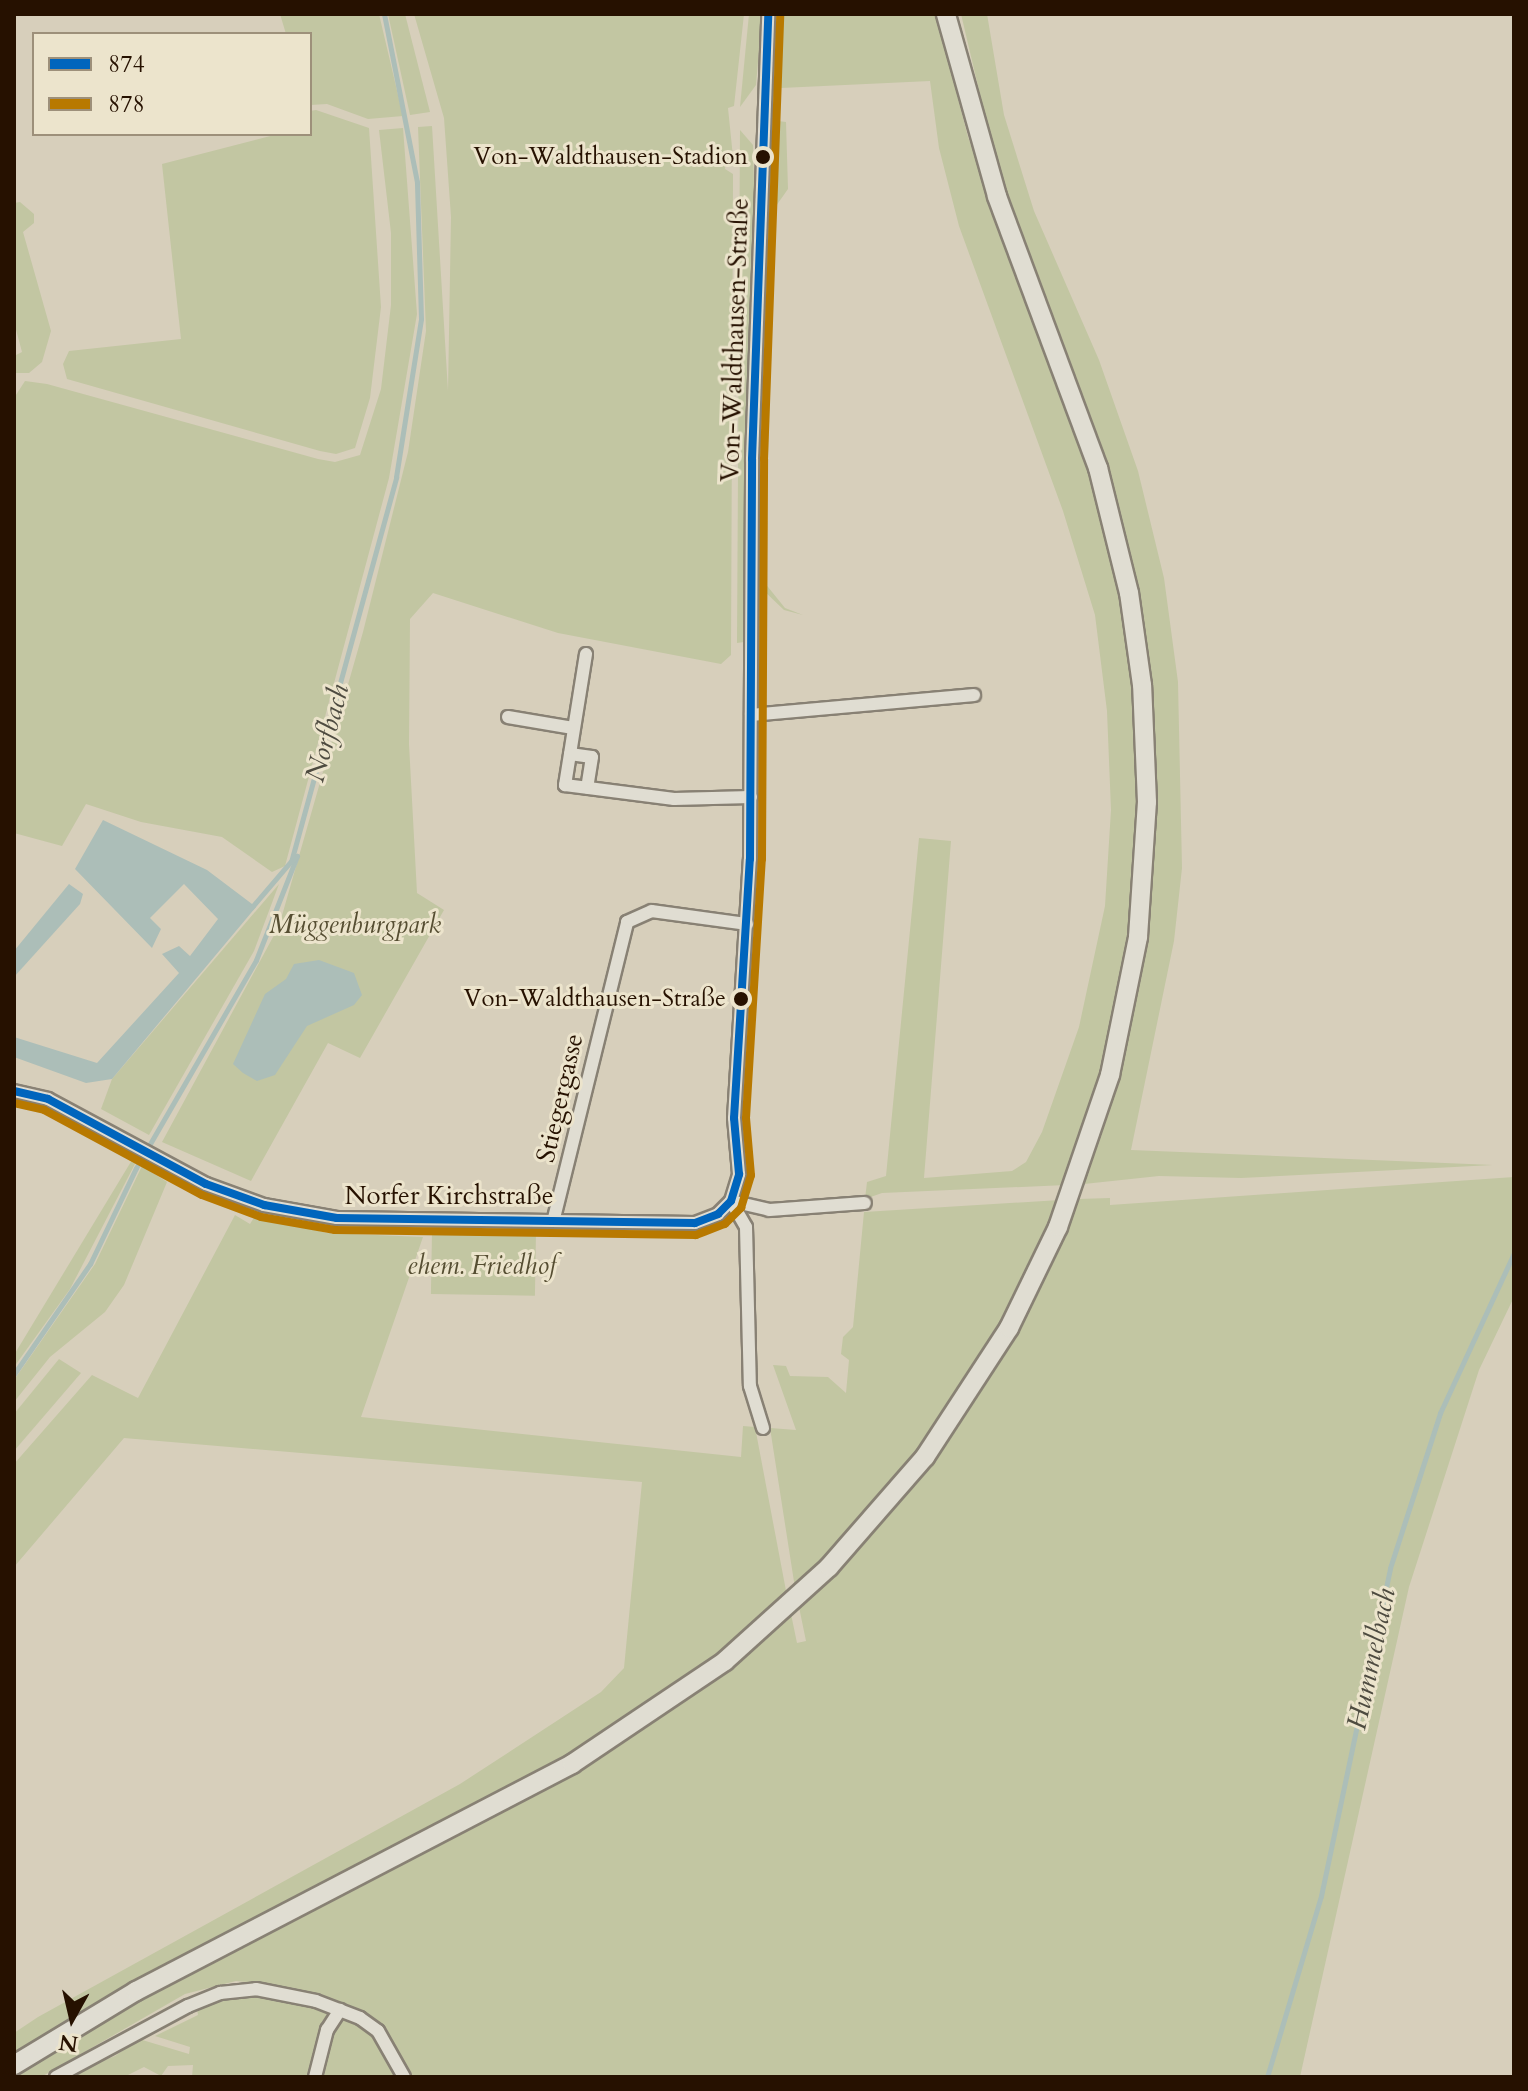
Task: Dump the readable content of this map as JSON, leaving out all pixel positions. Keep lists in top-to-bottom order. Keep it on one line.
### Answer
{"streets":{"street":["Von-Waldthausen-Straße","Stiegergasse","Norfer Kirchstraße"]},"crossings":[["Von-Waldthausen-Straße","Stiegergasse"],["Von-Waldthausen-Straße","Norfer Kirchstraße"],["Stiegergasse","Norfer Kirchstraße"]],"water":["Norfbach","Hummelbach"],"parks":["Müggenburgpark","ehem. Friedhof"],"places":["Von-Waldthausen-Stadion","Von-Waldthausen-Straße"],"lines":["transit line 874","transit line 878"],"legend":["874","878"],"north":"bottom"}
